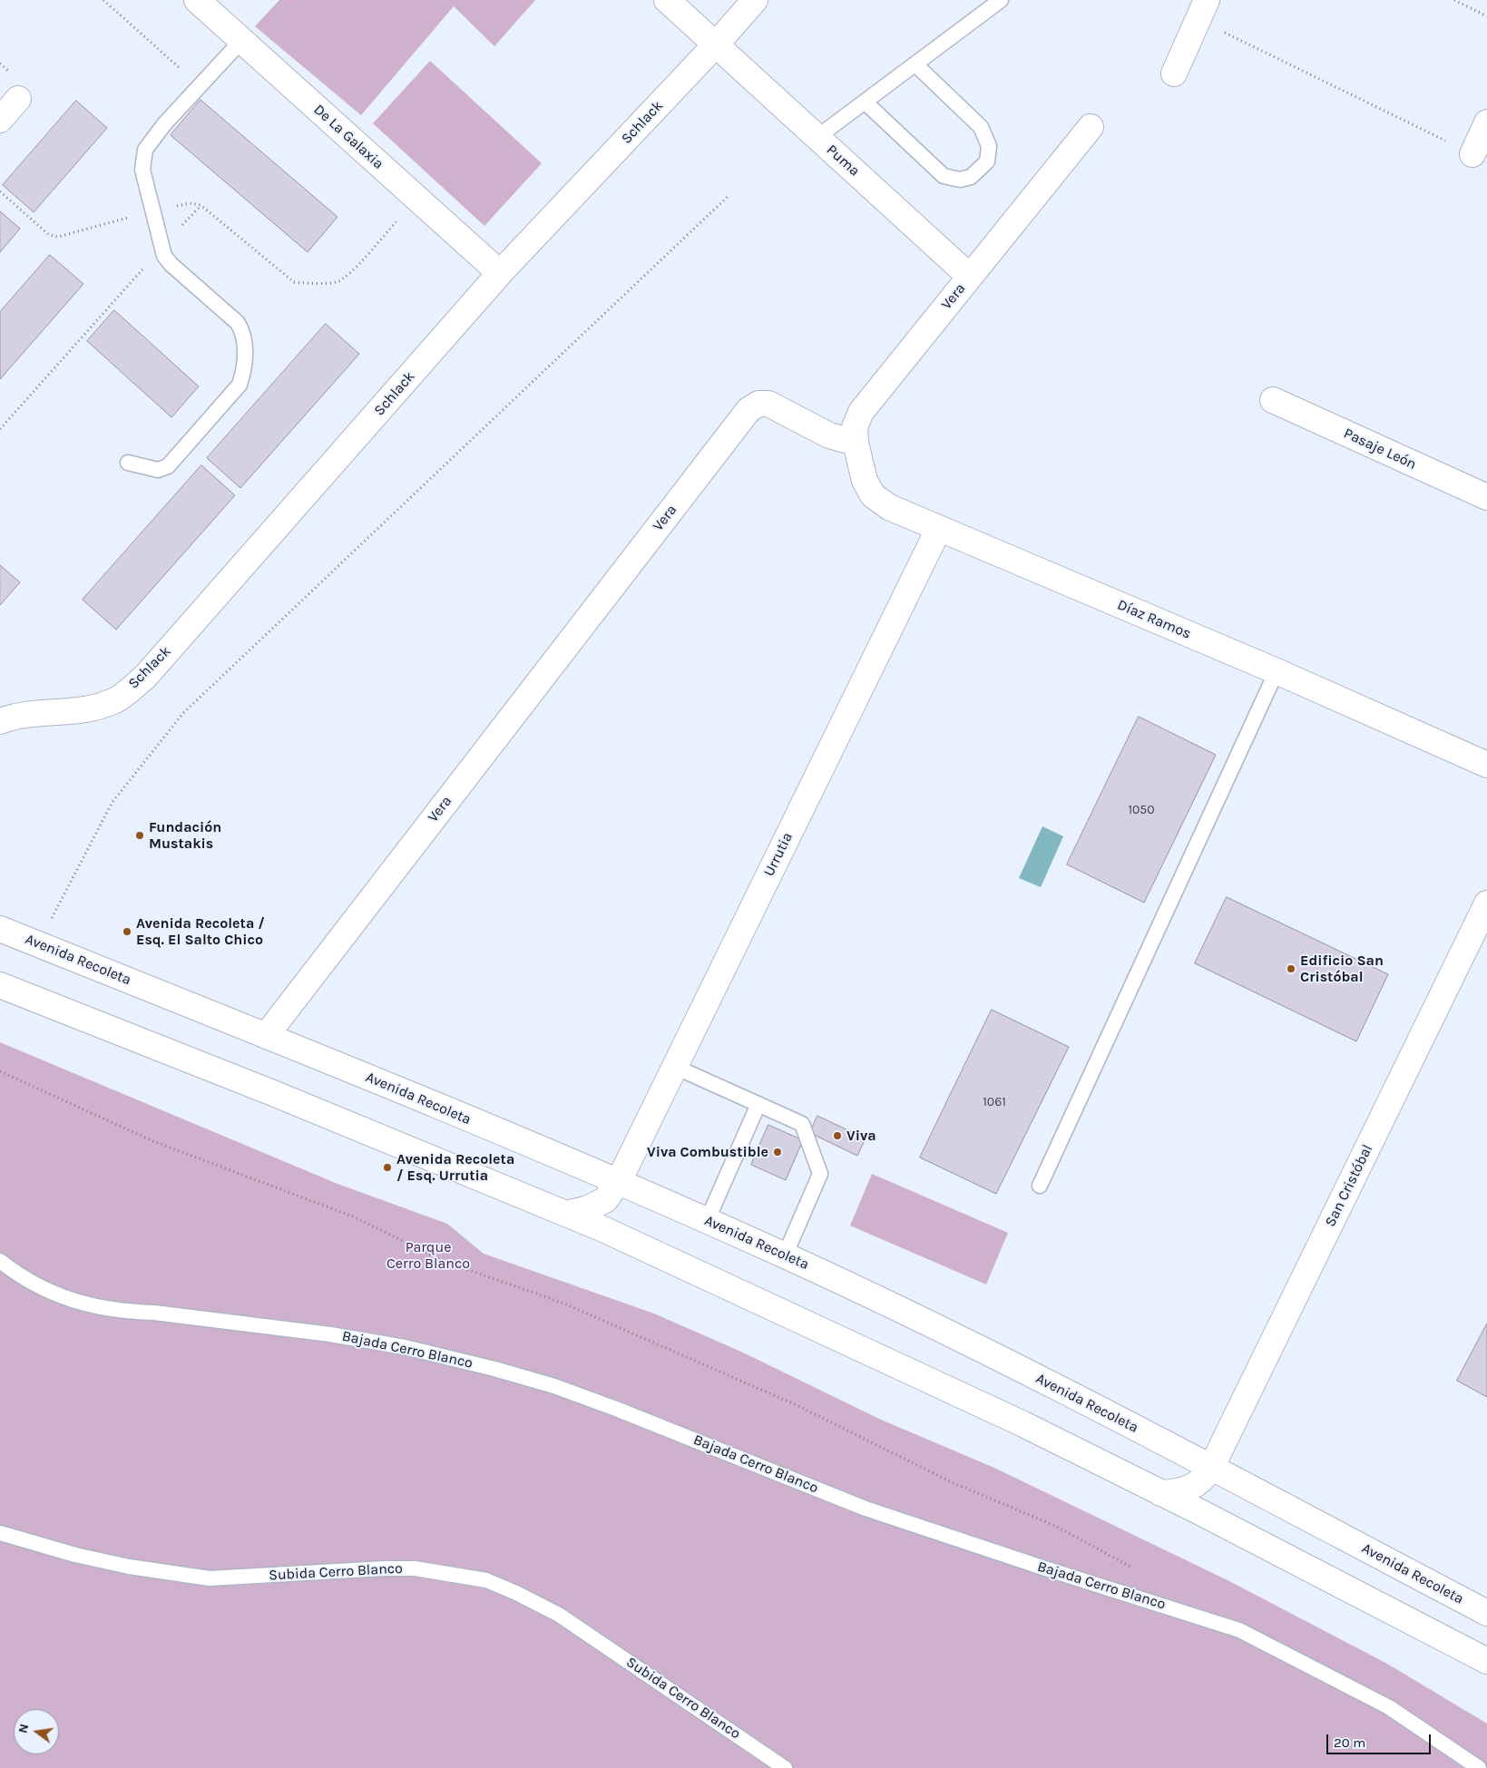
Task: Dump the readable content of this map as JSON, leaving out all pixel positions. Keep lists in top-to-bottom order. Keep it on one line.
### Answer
{"streets":{"street":["Schlack","De La Galaxia","Puma","Vera","Pasaje León","Díaz Ramos","Urrutia","Avenida Recoleta","San Cristóbal"],"lane":["Bajada Cerro Blanco","Subida Cerro Blanco"]},"crossings":[["Schlack","De La Galaxia"],["Schlack","Puma"],["Puma","Vera"],["Vera","Díaz Ramos"],["Vera","Avenida Recoleta"],["Díaz Ramos","Urrutia"],["Urrutia","Avenida Recoleta"],["Avenida Recoleta","San Cristóbal"]],"parks":["Parque Cerro Blanco"],"places":["Fundación Mustakis","Avenida Recoleta / Esq. El Salto Chico","Edificio San Cristóbal","Viva","Viva Combustible","Avenida Recoleta / Esq. Urrutia"],"house_numbers":["1050","1061"],"scale_bar":"20 m","north":"left"}
